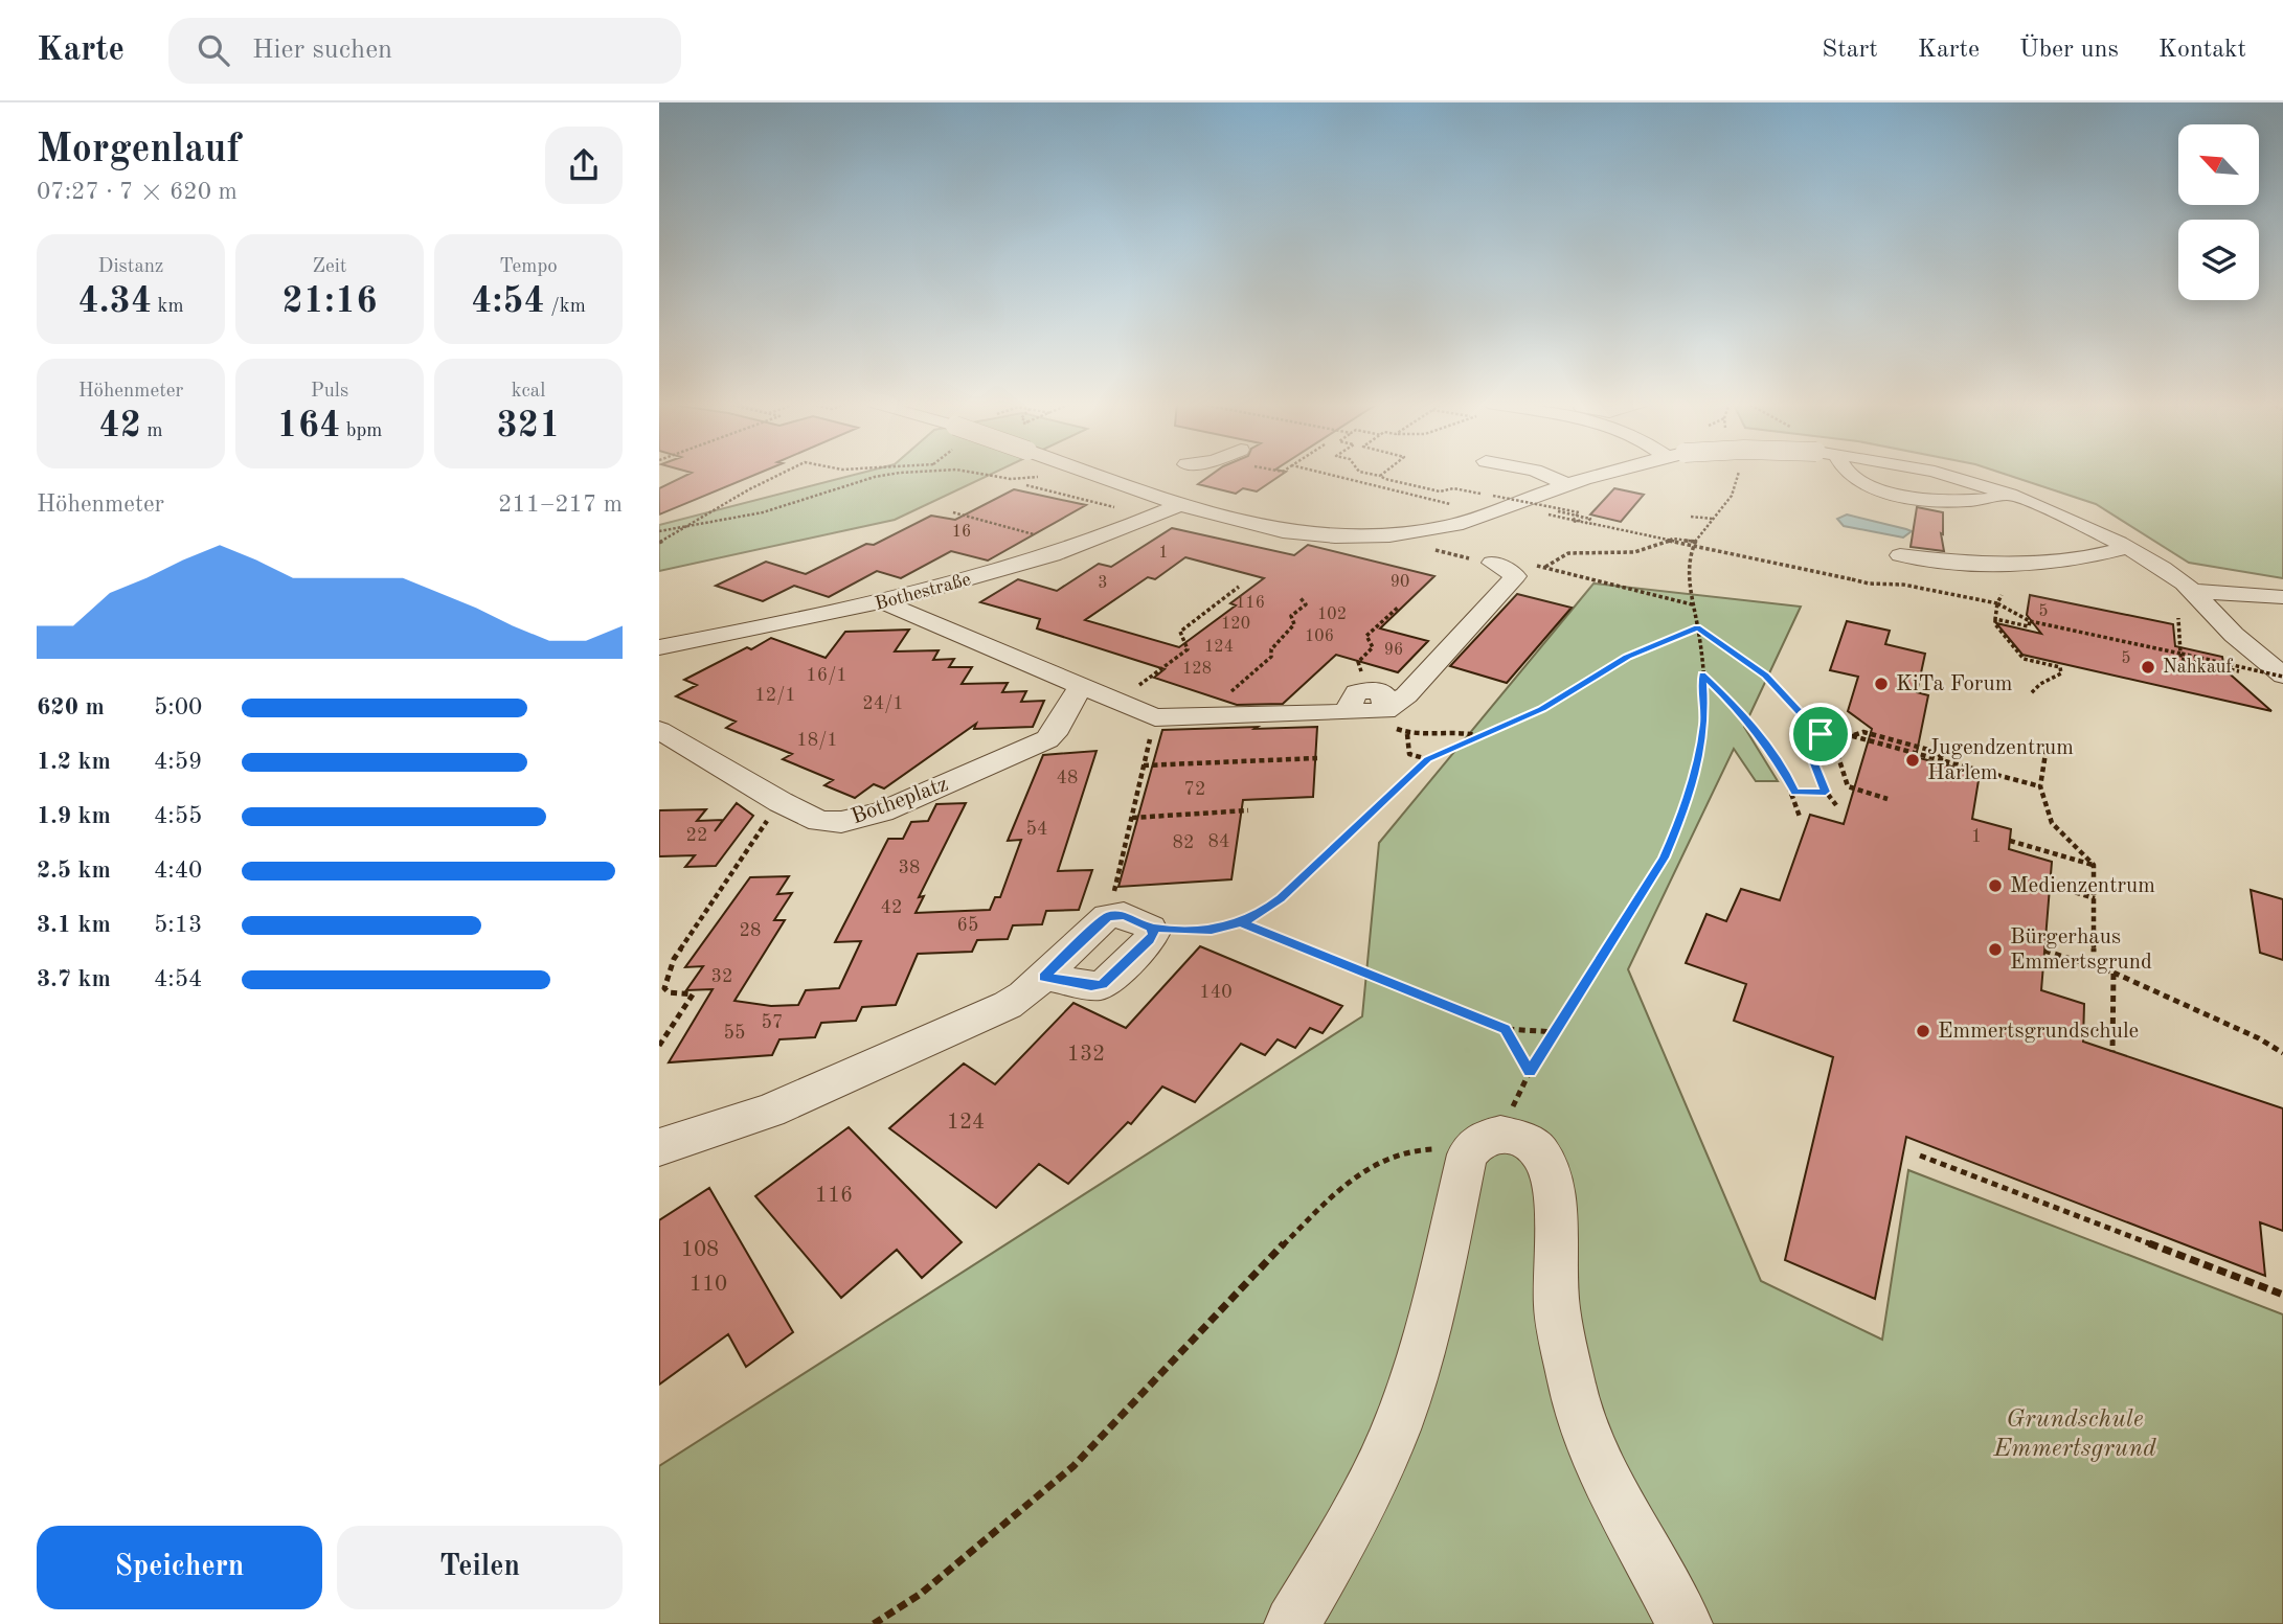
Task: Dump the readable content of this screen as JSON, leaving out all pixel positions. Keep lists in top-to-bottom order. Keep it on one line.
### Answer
{"streets":{"street":["Bothestraße","Botheplatz"]},"parks":["Grundschule Emmertsgrund"],"places":["Nahkauf","KiTa Forum","Jugendzentrum Harlem","Medienzentrum","Bürgerhaus Emmertsgrund","Emmertsgrundschule"],"house_numbers":["16","1","90","3","116","5","102","120","106","124","96","5","128","16/1","12/1","24/1","18/1","48","72","54","22","1","84","82","38","42","65","28","32","140","57","55","132","124","116","108","110"],"north":"top left","page":{"header":"Karte","search":"Hier suchen","nav":["Start","Karte","Über uns","Kontakt"],"heading":["Morgenlauf","07:27 · 7 × 620 m"],"stats":[["Distanz","4.34 km"],["Zeit","21:16"],["Tempo","4:54 /km"],["Höhenmeter","42 m"],["Puls","164 bpm"],["kcal","321"]],"chart":["Höhenmeter","211–217 m"],"list":[{"name":"620 m","note":"5:00"},{"name":"1.2 km","note":"4:59"},{"name":"1.9 km","note":"4:55"},{"name":"2.5 km","note":"4:40"},{"name":"3.1 km","note":"5:13"},{"name":"3.7 km","note":"4:54"}],"buttons":["Speichern","Teilen"]}}
